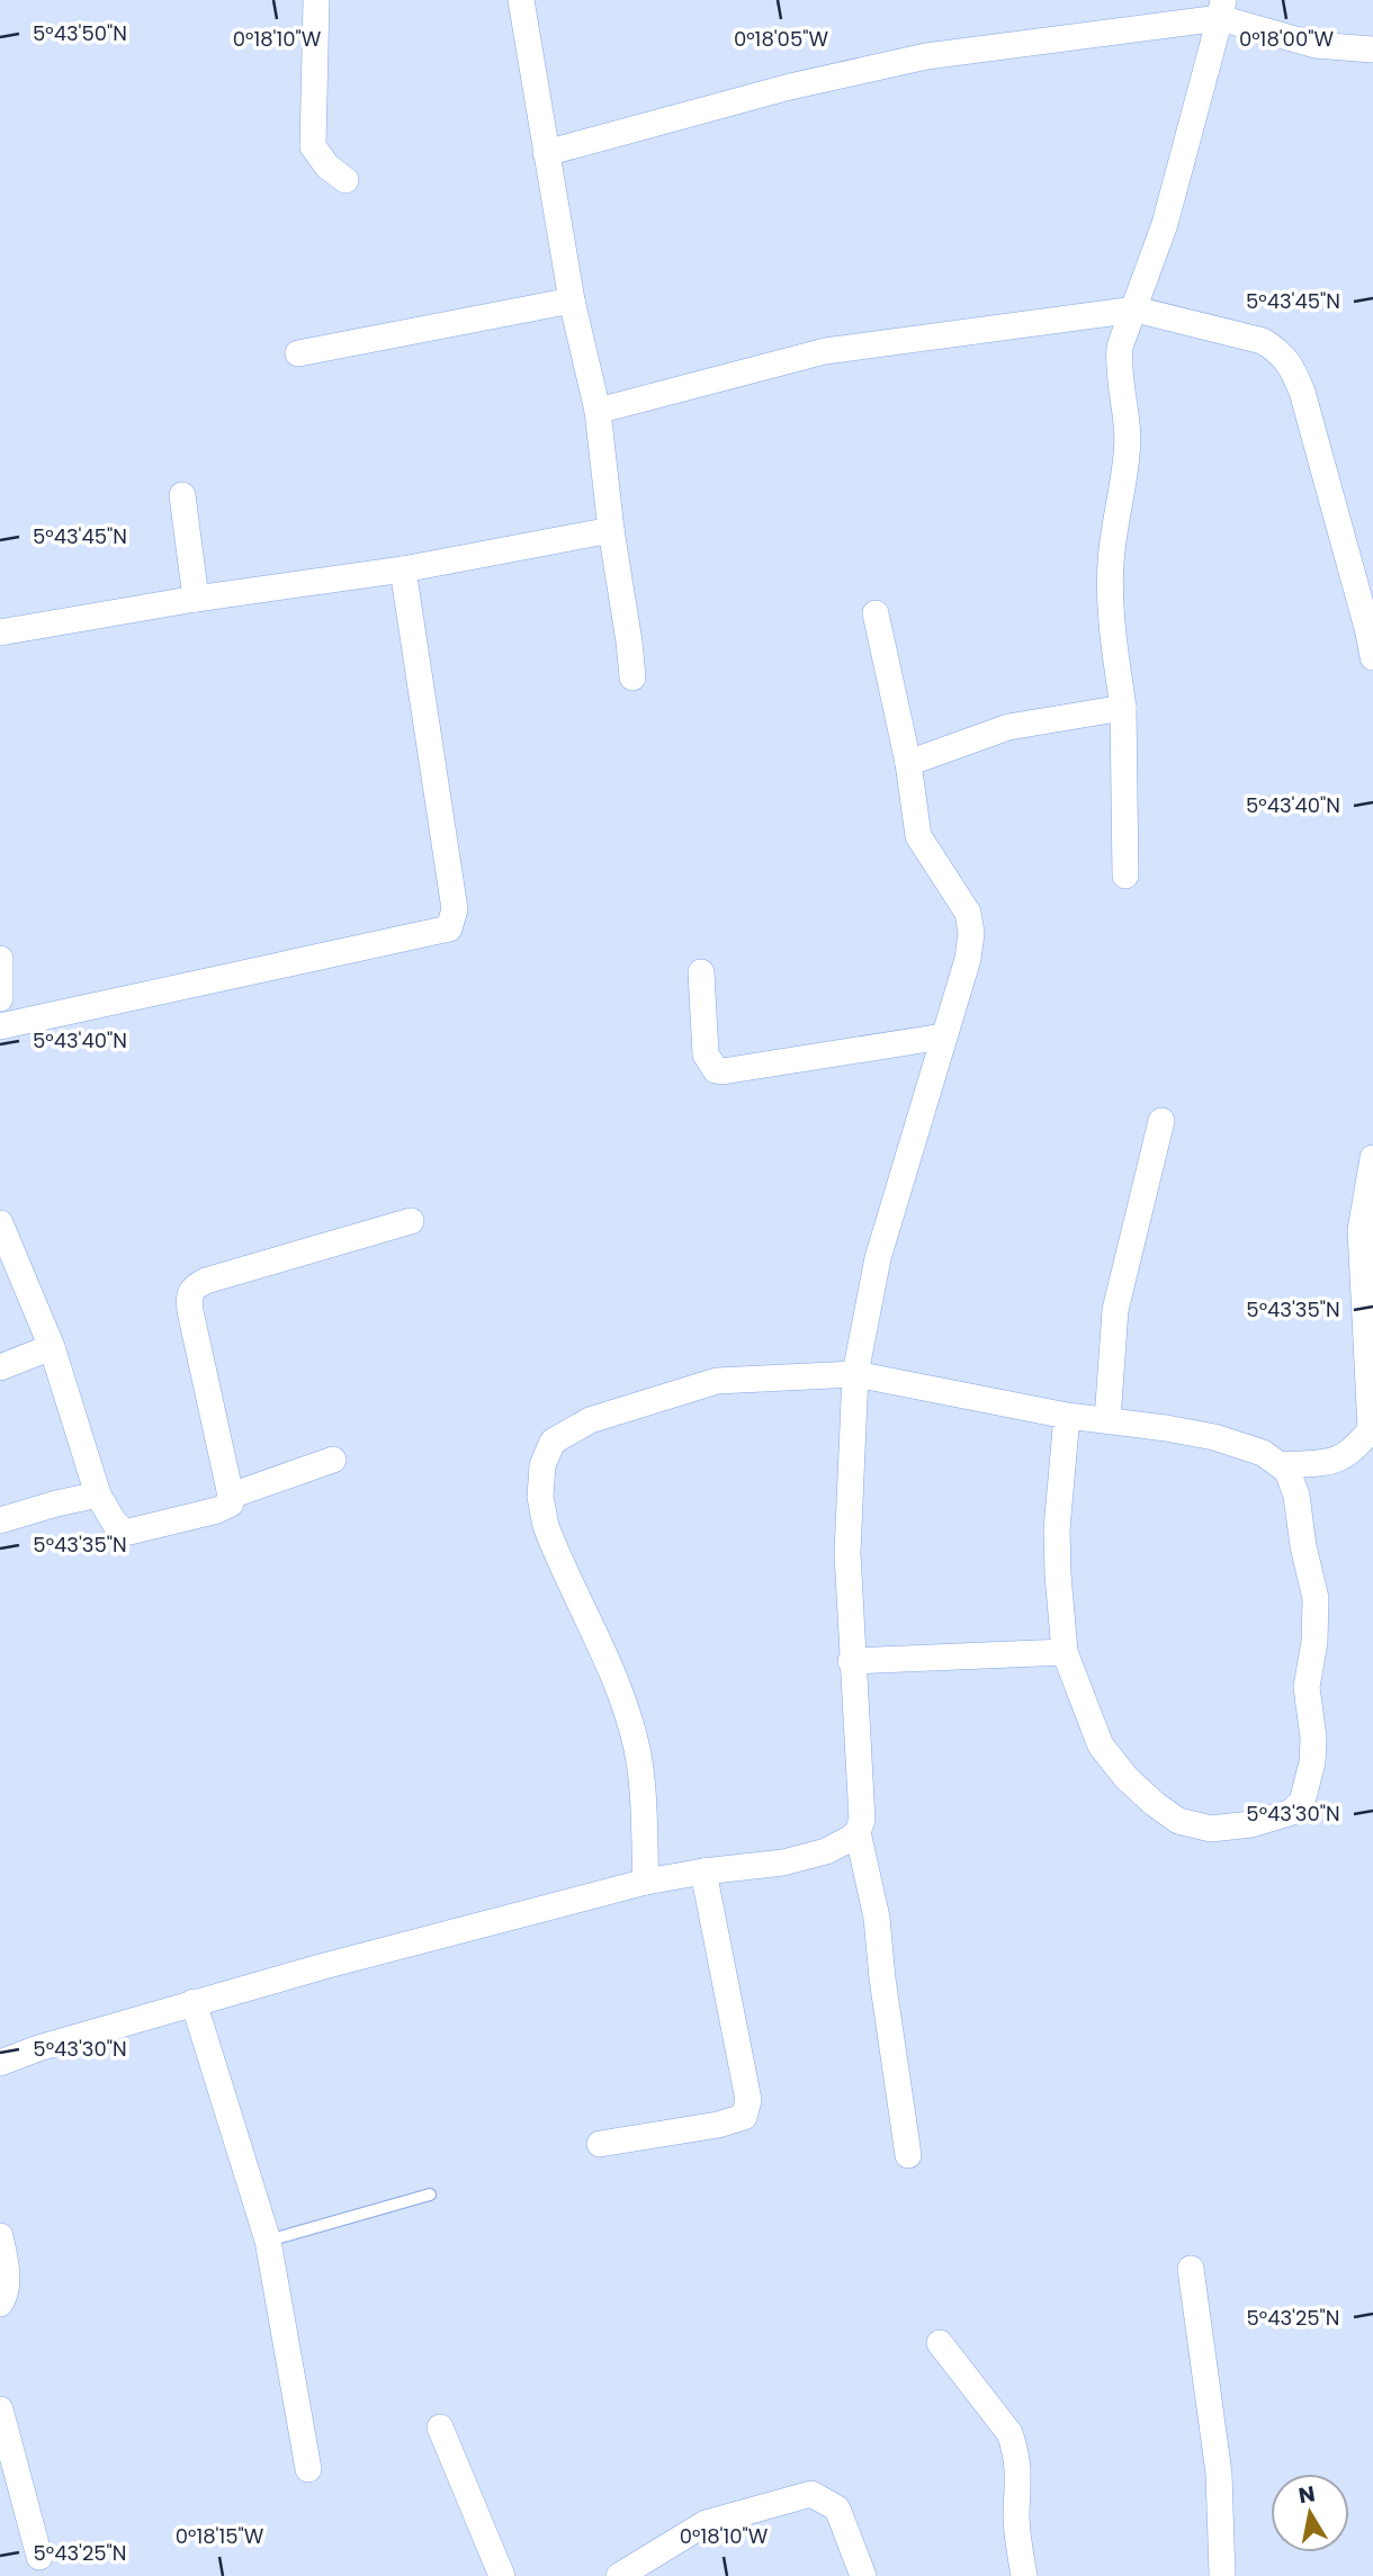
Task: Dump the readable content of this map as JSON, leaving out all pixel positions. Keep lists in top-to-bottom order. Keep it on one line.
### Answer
{"north":"top","coordinates":["5°43'50\"N","0°18'00\"W","0°18'10\"W","0°18'05\"W","5°43'45\"N","5°43'40\"N","5°43'35\"N","5°43'30\"N","5°43'25\"N","0°18'15\"W"]}
